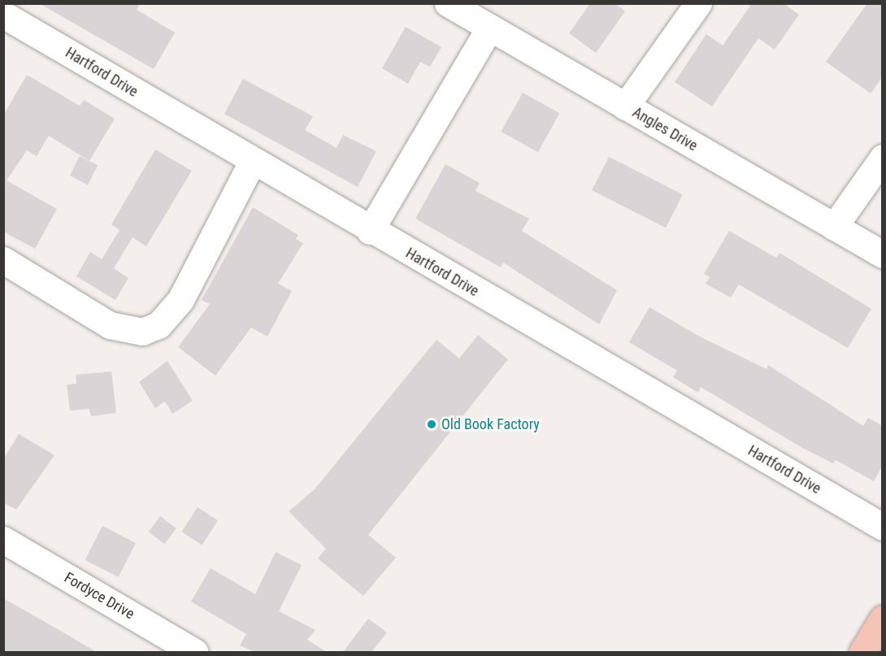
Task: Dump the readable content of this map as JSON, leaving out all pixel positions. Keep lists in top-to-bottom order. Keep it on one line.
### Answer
{"streets":{"street":["Hartford Drive","Angles Drive","Fordyce Drive"]},"places":["Old Book Factory"]}
